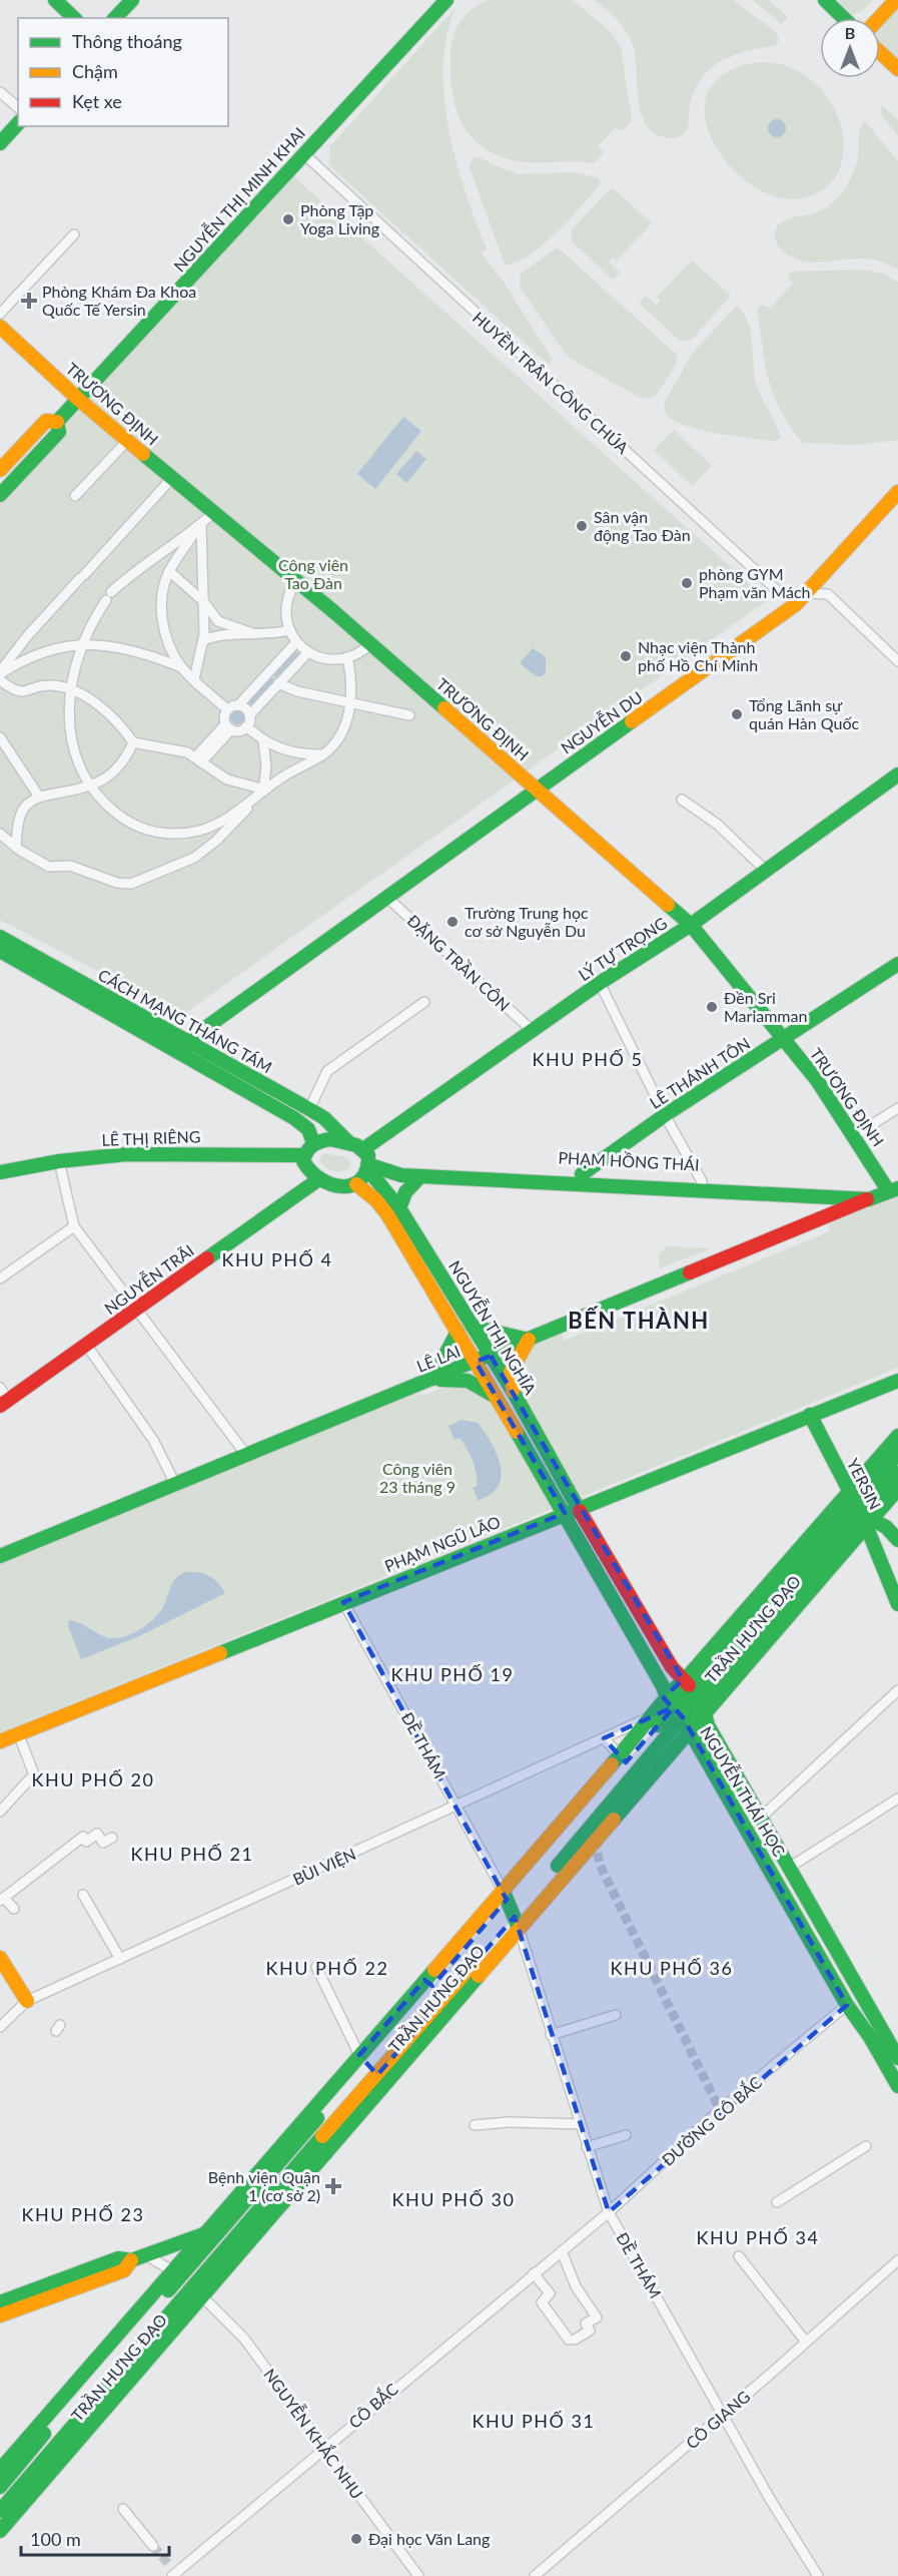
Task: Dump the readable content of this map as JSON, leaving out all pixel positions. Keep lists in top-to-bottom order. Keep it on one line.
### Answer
{"streets":{"main road":["NGUYỄN THỊ MINH KHAI","TRƯƠNG ĐỊNH","NGUYỄN DU","LÝ TỰ TRỌNG","CÁCH MẠNG THÁNG TÁM","LÊ THÁNH TÔN","LÊ THỊ RIÊNG","PHẠM HỒNG THÁI","NGUYỄN TRÃI","NGUYỄN THỊ NGHĨA","LÊ LAI","YERSIN","PHẠM NGŨ LÃO","TRẦN HƯNG ĐẠO","NGUYỄN THÁI HỌC"],"street":["HUYỀN TRÂN CÔNG CHÚA","ĐẶNG TRẦN CÔN","ÐỀ THÁM","BÙI VIỆN","ĐƯỜNG CÔ BẮC","CÔ BẮC","CÔ GIANG","NGUYỄN KHẮC NHU"]},"crossings":[["NGUYỄN THỊ MINH KHAI","HUYỀN TRÂN CÔNG CHÚA"],["NGUYỄN THỊ MINH KHAI","TRƯƠNG ĐỊNH"],["HUYỀN TRÂN CÔNG CHÚA","NGUYỄN DU"],["TRƯƠNG ĐỊNH","NGUYỄN DU"],["TRƯƠNG ĐỊNH","LÝ TỰ TRỌNG"],["TRƯƠNG ĐỊNH","LÊ THÁNH TÔN"],["TRƯƠNG ĐỊNH","PHẠM HỒNG THÁI"],["TRƯƠNG ĐỊNH","LÊ LAI"],["NGUYỄN DU","ĐẶNG TRẦN CÔN"],["NGUYỄN DU","CÁCH MẠNG THÁNG TÁM"],["LÝ TỰ TRỌNG","ĐẶNG TRẦN CÔN"],["LÝ TỰ TRỌNG","CÁCH MẠNG THÁNG TÁM"],["LÝ TỰ TRỌNG","LÊ THỊ RIÊNG"],["LÝ TỰ TRỌNG","PHẠM HỒNG THÁI"],["LÝ TỰ TRỌNG","NGUYỄN TRÃI"],["LÝ TỰ TRỌNG","NGUYỄN THỊ NGHĨA"],["CÁCH MẠNG THÁNG TÁM","LÊ THỊ RIÊNG"],["CÁCH MẠNG THÁNG TÁM","PHẠM HỒNG THÁI"],["CÁCH MẠNG THÁNG TÁM","NGUYỄN TRÃI"],["CÁCH MẠNG THÁNG TÁM","NGUYỄN THỊ NGHĨA"],["LÊ THÁNH TÔN","PHẠM HỒNG THÁI"],["LÊ THỊ RIÊNG","PHẠM HỒNG THÁI"],["LÊ THỊ RIÊNG","NGUYỄN TRÃI"],["LÊ THỊ RIÊNG","NGUYỄN THỊ NGHĨA"],["PHẠM HỒNG THÁI","NGUYỄN TRÃI"],["PHẠM HỒNG THÁI","NGUYỄN THỊ NGHĨA"],["PHẠM HỒNG THÁI","LÊ LAI"],["NGUYỄN TRÃI","NGUYỄN THỊ NGHĨA"],["NGUYỄN THỊ NGHĨA","LÊ LAI"],["NGUYỄN THỊ NGHĨA","PHẠM NGŨ LÃO"],["NGUYỄN THỊ NGHĨA","NGUYỄN THÁI HỌC"],["YERSIN","PHẠM NGŨ LÃO"],["YERSIN","TRẦN HƯNG ĐẠO"],["PHẠM NGŨ LÃO","ÐỀ THÁM"],["PHẠM NGŨ LÃO","NGUYỄN THÁI HỌC"],["TRẦN HƯNG ĐẠO","ÐỀ THÁM"],["TRẦN HƯNG ĐẠO","NGUYỄN THÁI HỌC"],["TRẦN HƯNG ĐẠO","BÙI VIỆN"],["TRẦN HƯNG ĐẠO","NGUYỄN KHẮC NHU"],["ÐỀ THÁM","BÙI VIỆN"],["ÐỀ THÁM","ĐƯỜNG CÔ BẮC"],["ÐỀ THÁM","CÔ GIANG"],["NGUYỄN THÁI HỌC","ĐƯỜNG CÔ BẮC"],["ĐƯỜNG CÔ BẮC","CÔ BẮC"],["CÔ BẮC","NGUYỄN KHẮC NHU"]],"districts":["KHU PHỐ 5","KHU PHỐ 4","BẾN THÀNH","KHU PHỐ 19","KHU PHỐ 20","KHU PHỐ 21","KHU PHỐ 22","KHU PHỐ 36","KHU PHỐ 30","KHU PHỐ 23","KHU PHỐ 34","KHU PHỐ 31"],"parks":["Công viên Tao Đàn","Công viên 23 tháng 9"],"places":{"other":["Phòng Tập Yoga Living","Sân vận động Tao Đàn","phòng GYM Phạm văn Mách","Nhạc viện Thành phố Hồ Chí Minh","Tổng Lãnh sự quán Hàn Quốc","Trường Trung học cơ sở Nguyễn Du","Đền Sri Mariamman","Đại học Văn Lang"],"health":["Phòng Khám Đa Khoa Quốc Tế Yersin","Bệnh viện Quận 1 (cơ sở 2)"]},"legend":["Thông thoáng","Chậm","Kẹt xe"],"scale_bar":"100 m","north":"top"}
